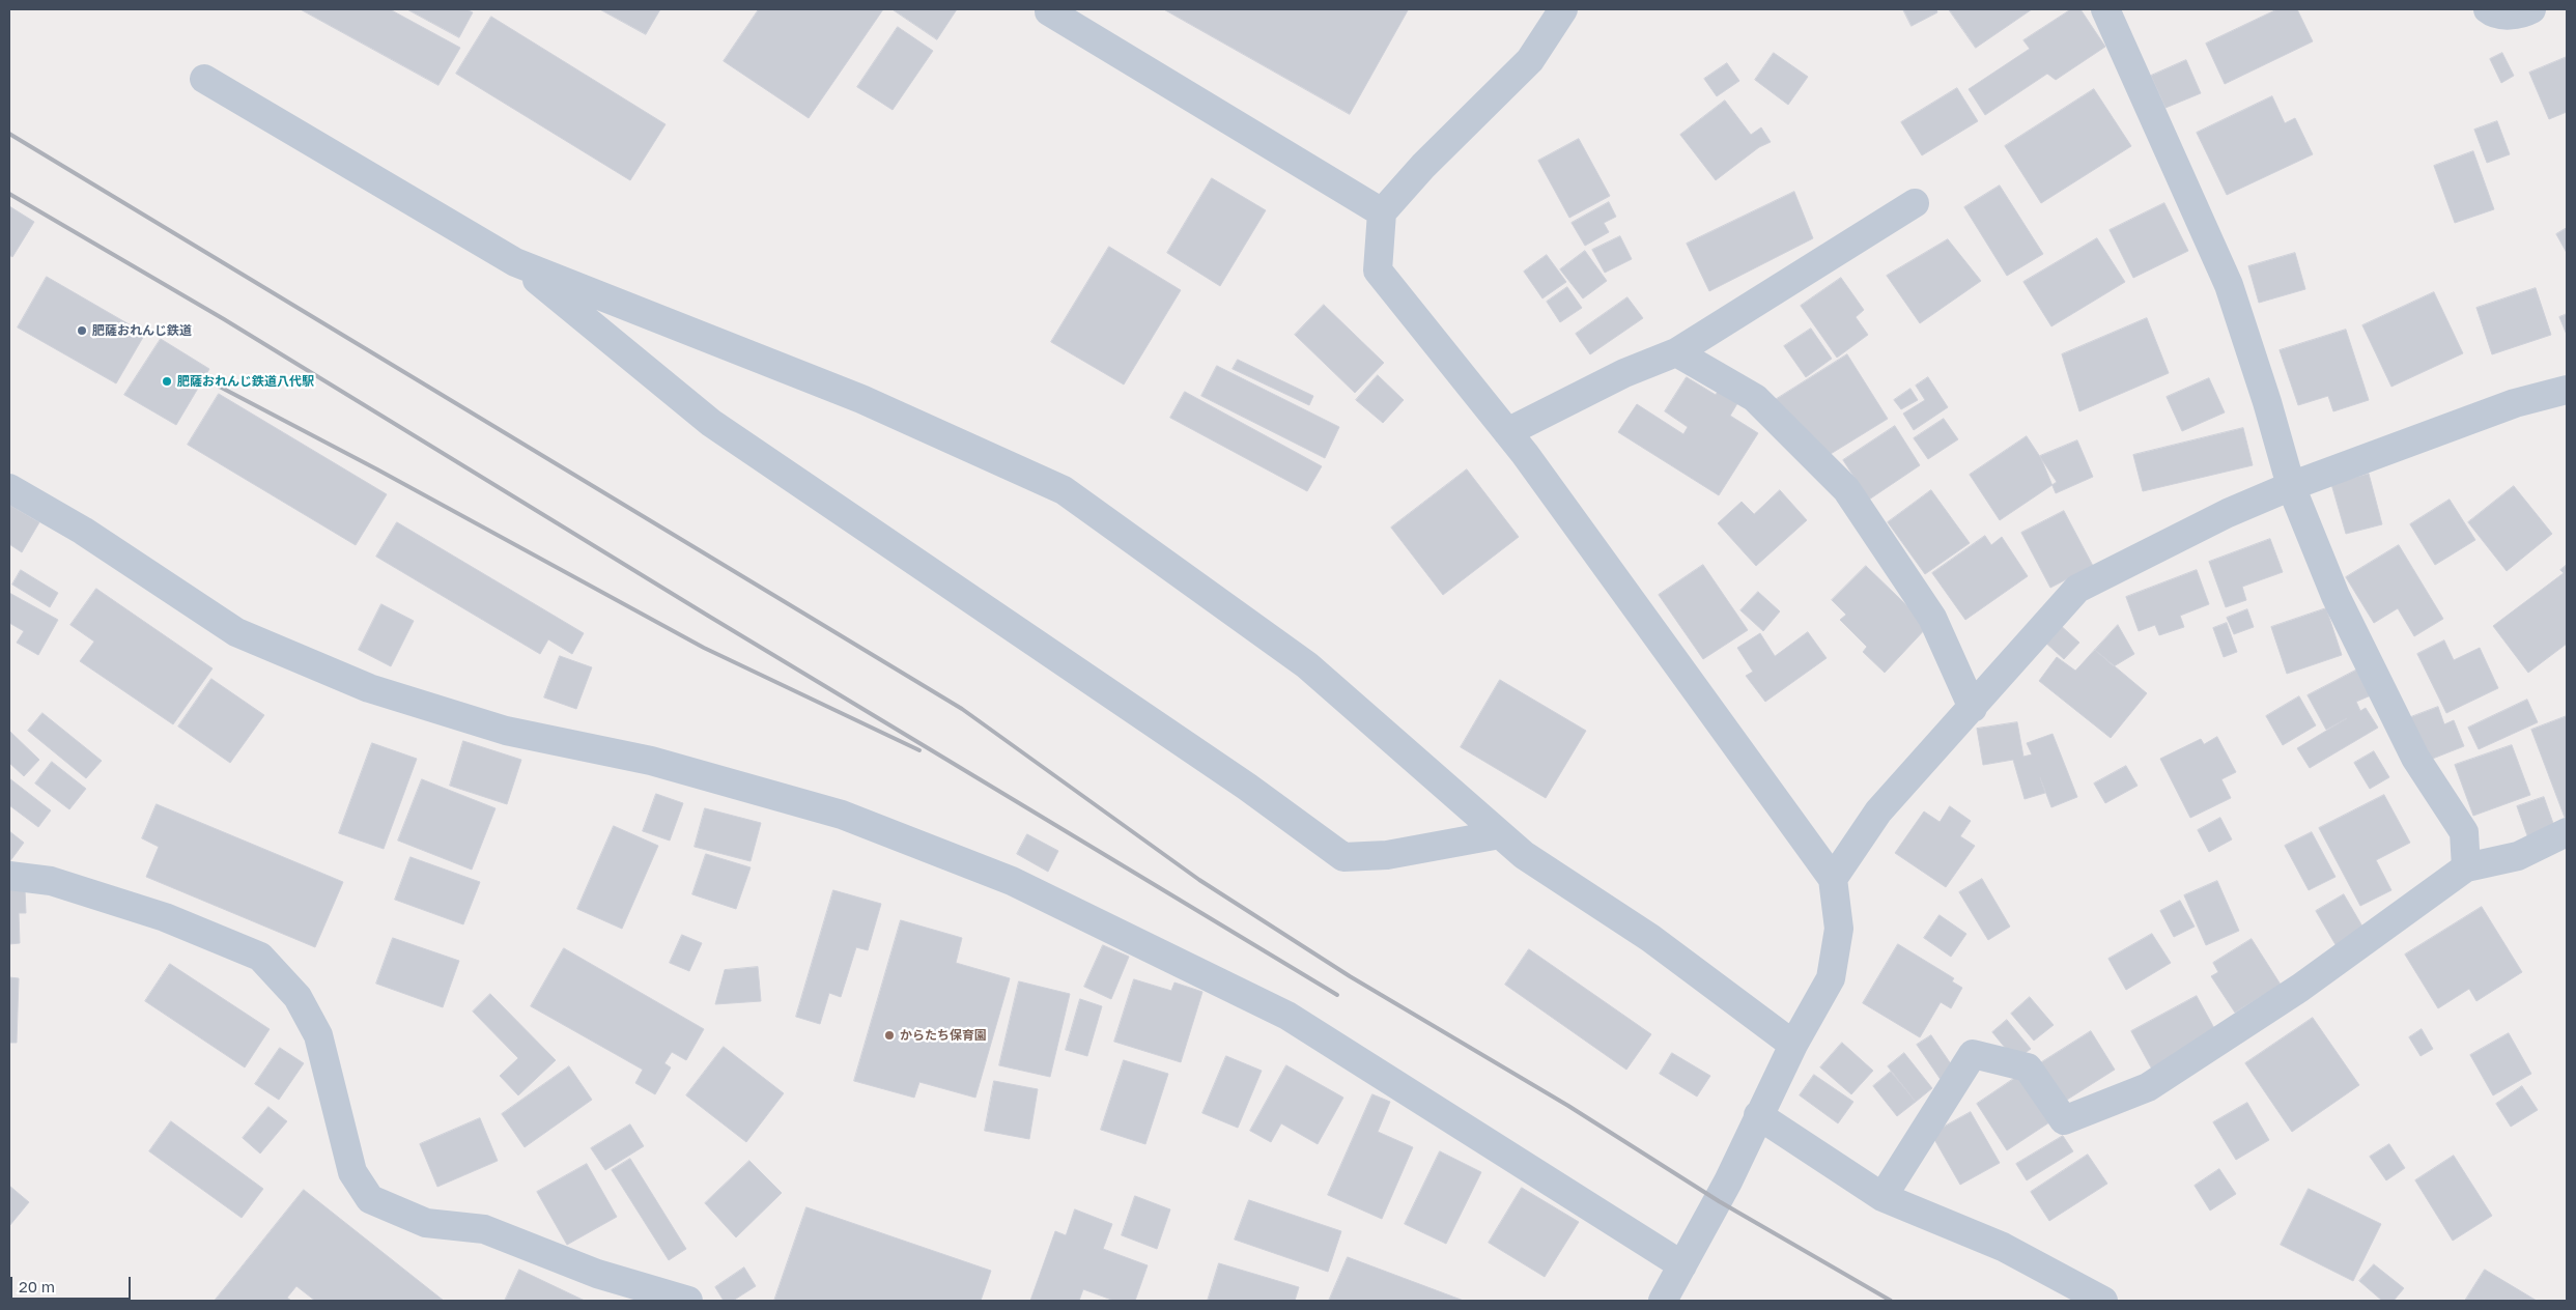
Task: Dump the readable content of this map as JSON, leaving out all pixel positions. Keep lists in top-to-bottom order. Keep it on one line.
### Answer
{"places":["肥薩おれんじ鉄道","肥薩おれんじ鉄道八代駅","からたち保育園"],"scale_bar":"20 m"}
